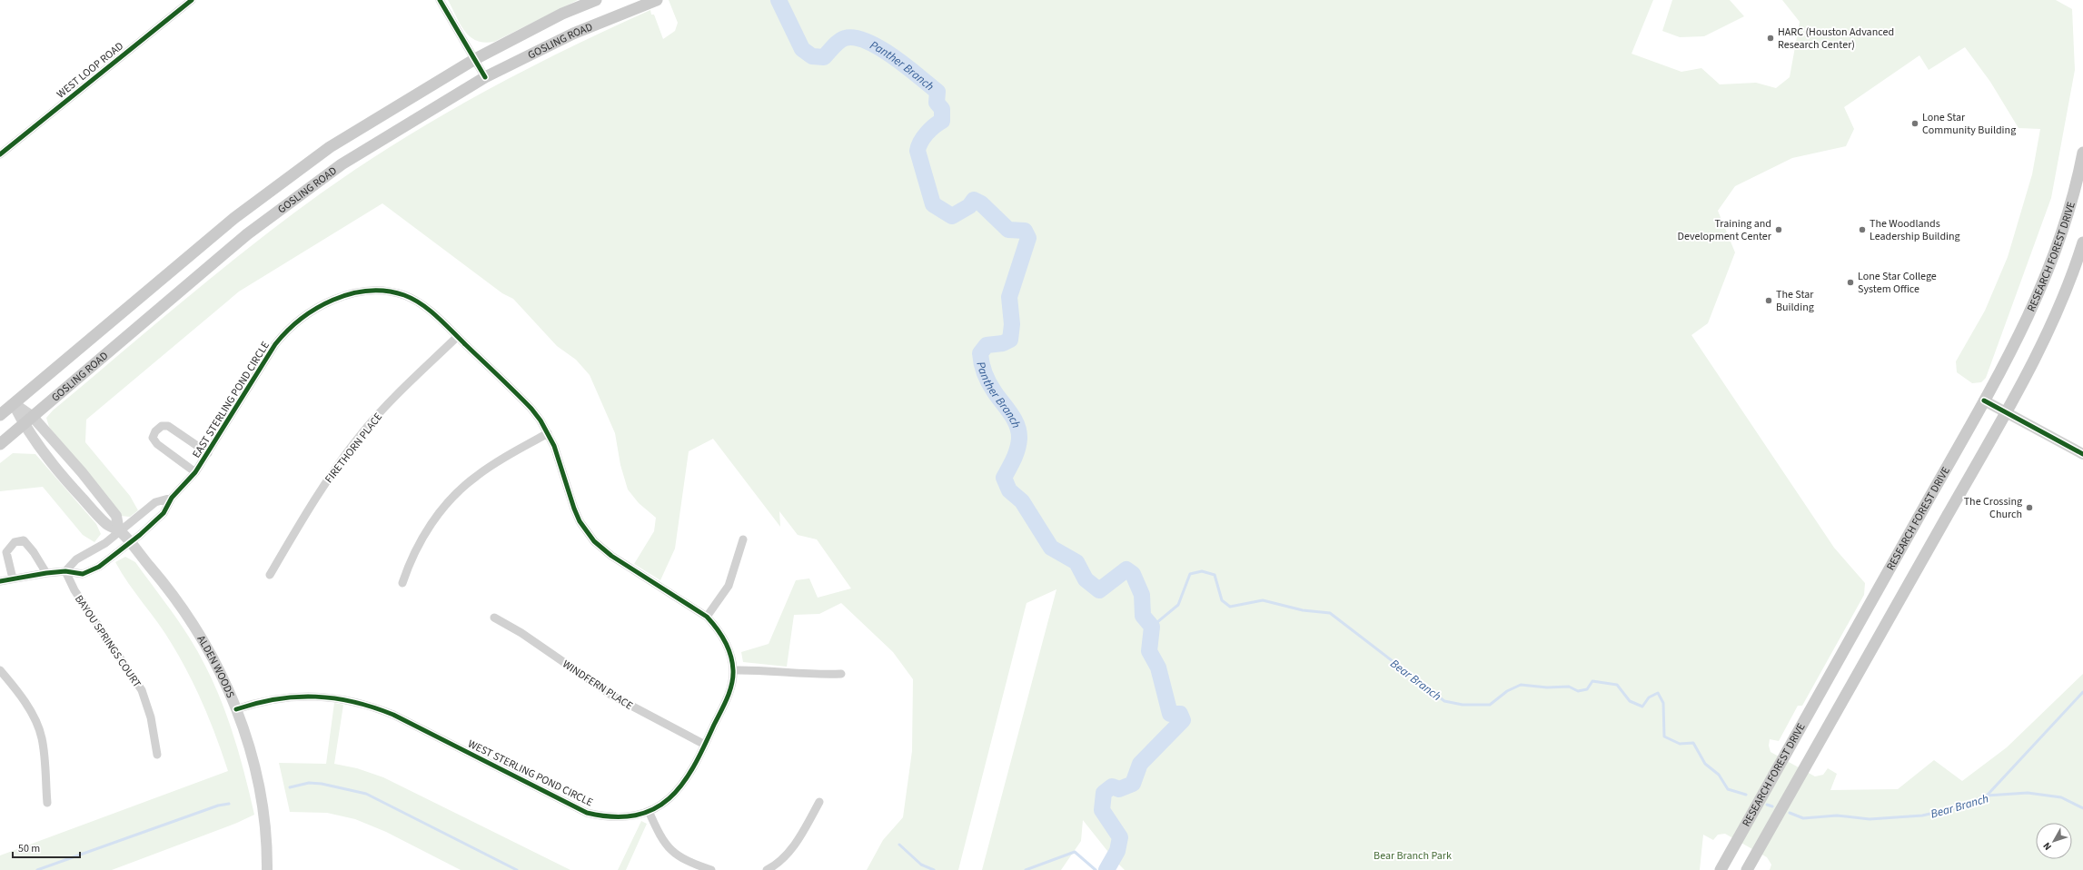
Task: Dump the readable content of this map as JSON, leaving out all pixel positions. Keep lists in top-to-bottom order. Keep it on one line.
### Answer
{"streets":{"main road":["GOSLING ROAD","RESEARCH FOREST DRIVE"],"street":["WEST LOOP ROAD","EAST STERLING POND CIRCLE","FIRETHORN PLACE","BAYOU SPRINGS COURT","ALDEN WOODS","WINDFERN PLACE","WEST STERLING POND CIRCLE"]},"crossings":[["GOSLING ROAD","ALDEN WOODS"],["EAST STERLING POND CIRCLE","FIRETHORN PLACE"],["EAST STERLING POND CIRCLE","BAYOU SPRINGS COURT"],["EAST STERLING POND CIRCLE","ALDEN WOODS"],["EAST STERLING POND CIRCLE","WEST STERLING POND CIRCLE"],["ALDEN WOODS","WEST STERLING POND CIRCLE"],["WINDFERN PLACE","WEST STERLING POND CIRCLE"]],"water":["Panther Branch","Bear Branch"],"parks":["Bear Branch Park"],"places":["HARC (Houston Advanced Research Center)","Lone Star Community Building","Training and Development Center","The Woodlands Leadership Building","Lone Star College System Office","The Star Building","The Crossing Church"],"scale_bar":"50 m","north":"bottom left"}
